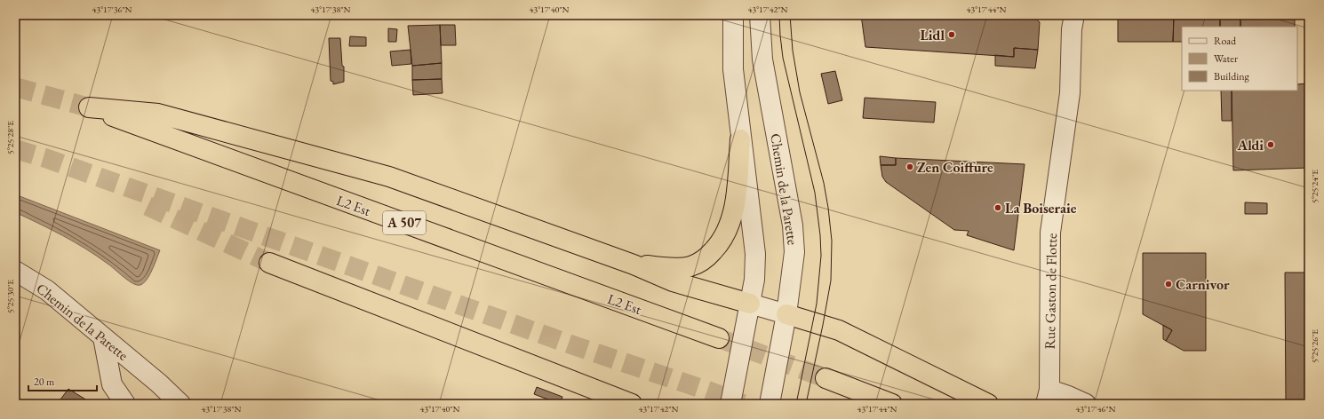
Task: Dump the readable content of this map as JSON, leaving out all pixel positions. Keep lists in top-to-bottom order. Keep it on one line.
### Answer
{"streets":{"highway":["L2 Est","A 507"],"street":["Chemin de la Parette","Rue Gaston de Flotte"]},"places":["Lidl","Aldi","Zen Coiffure","La Boiseraie","Carnivor"],"legend":["Road","Water","Building"],"scale_bar":"20 m","coordinates":["43°17'36\"N","43°17'38\"N","43°17'40\"N","43°17'42\"N","43°17'44\"N","5°25'28\"E","5°25'24\"E","5°25'30\"E","5°25'26\"E","43°17'46\"N"]}
